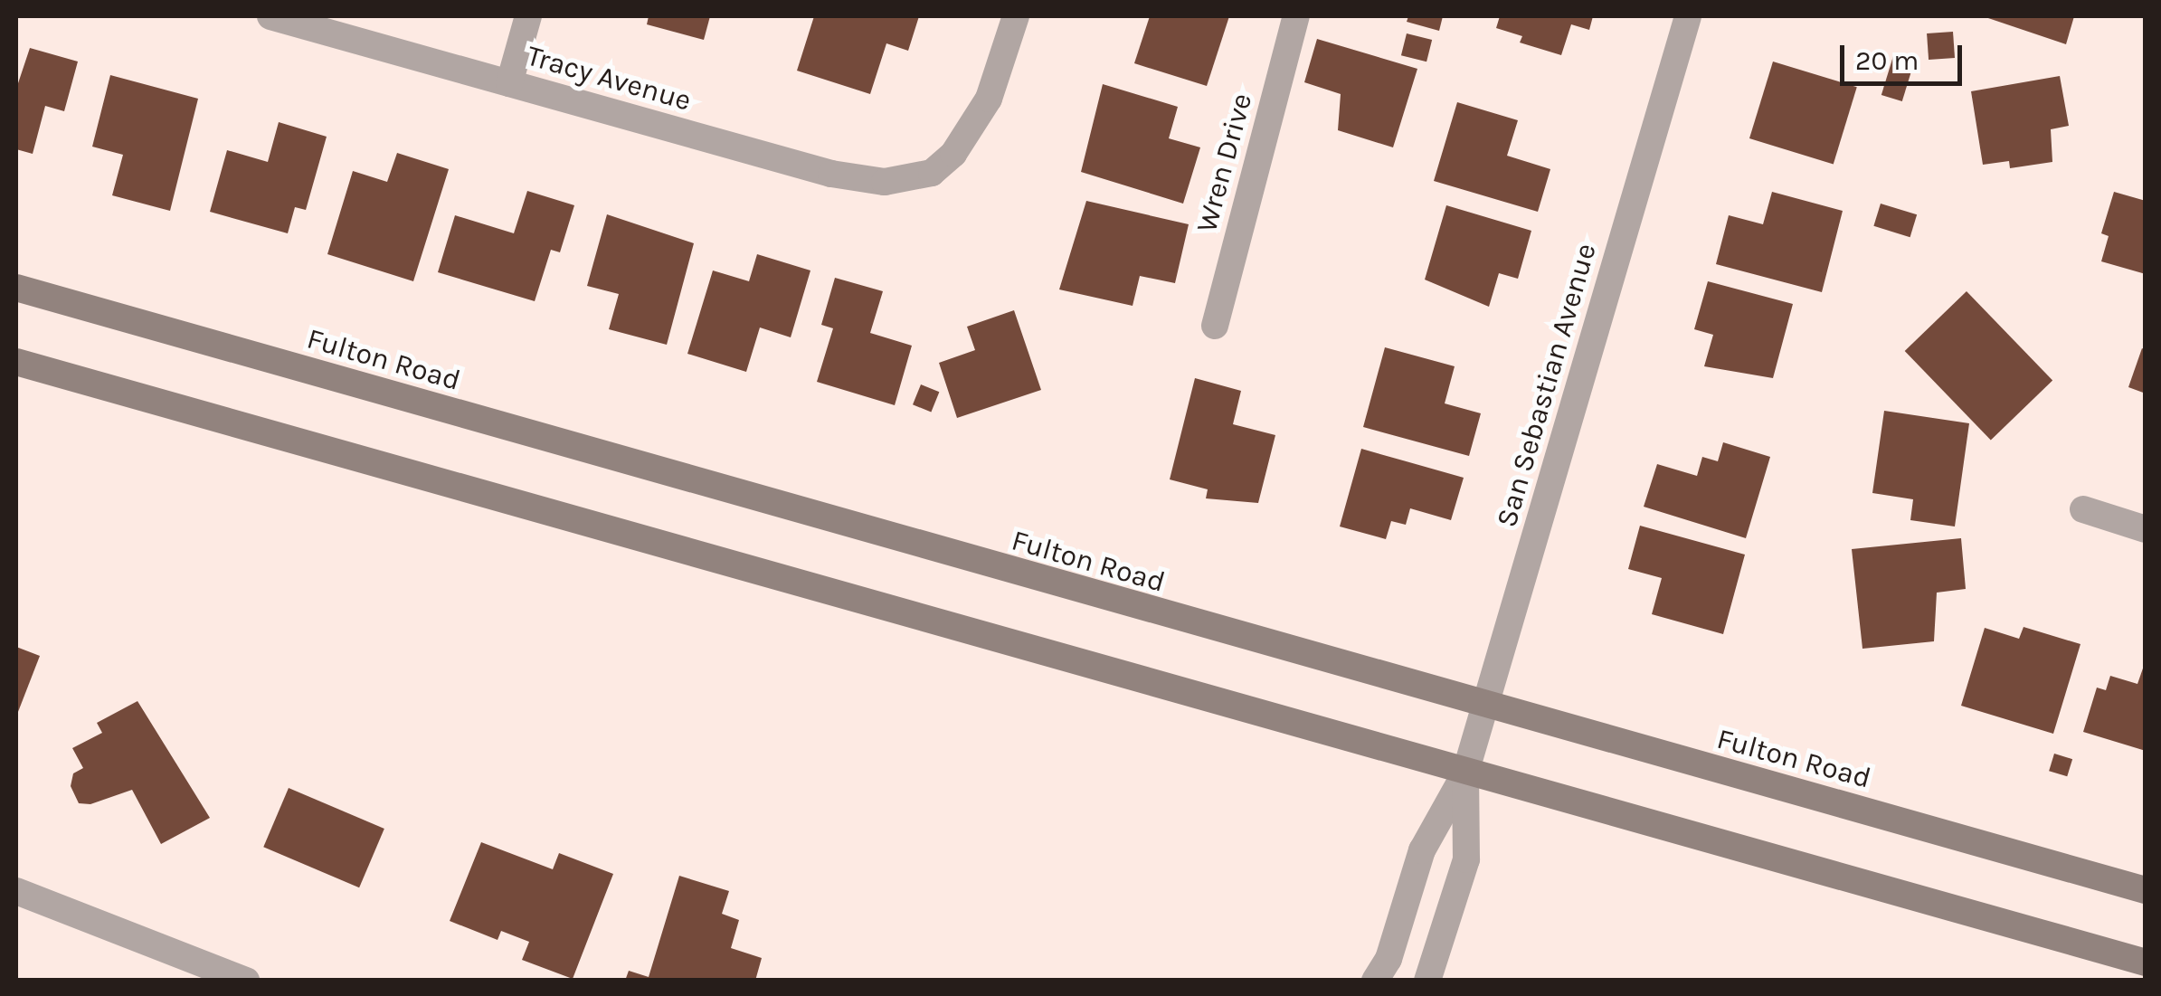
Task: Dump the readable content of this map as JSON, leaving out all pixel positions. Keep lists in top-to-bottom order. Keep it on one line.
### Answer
{"streets":{"main road":["Fulton Road"],"street":["Tracy Avenue","Wren Drive","San Sebastian Avenue"]},"crossings":[["Fulton Road","San Sebastian Avenue"]],"scale_bar":"20 m"}
